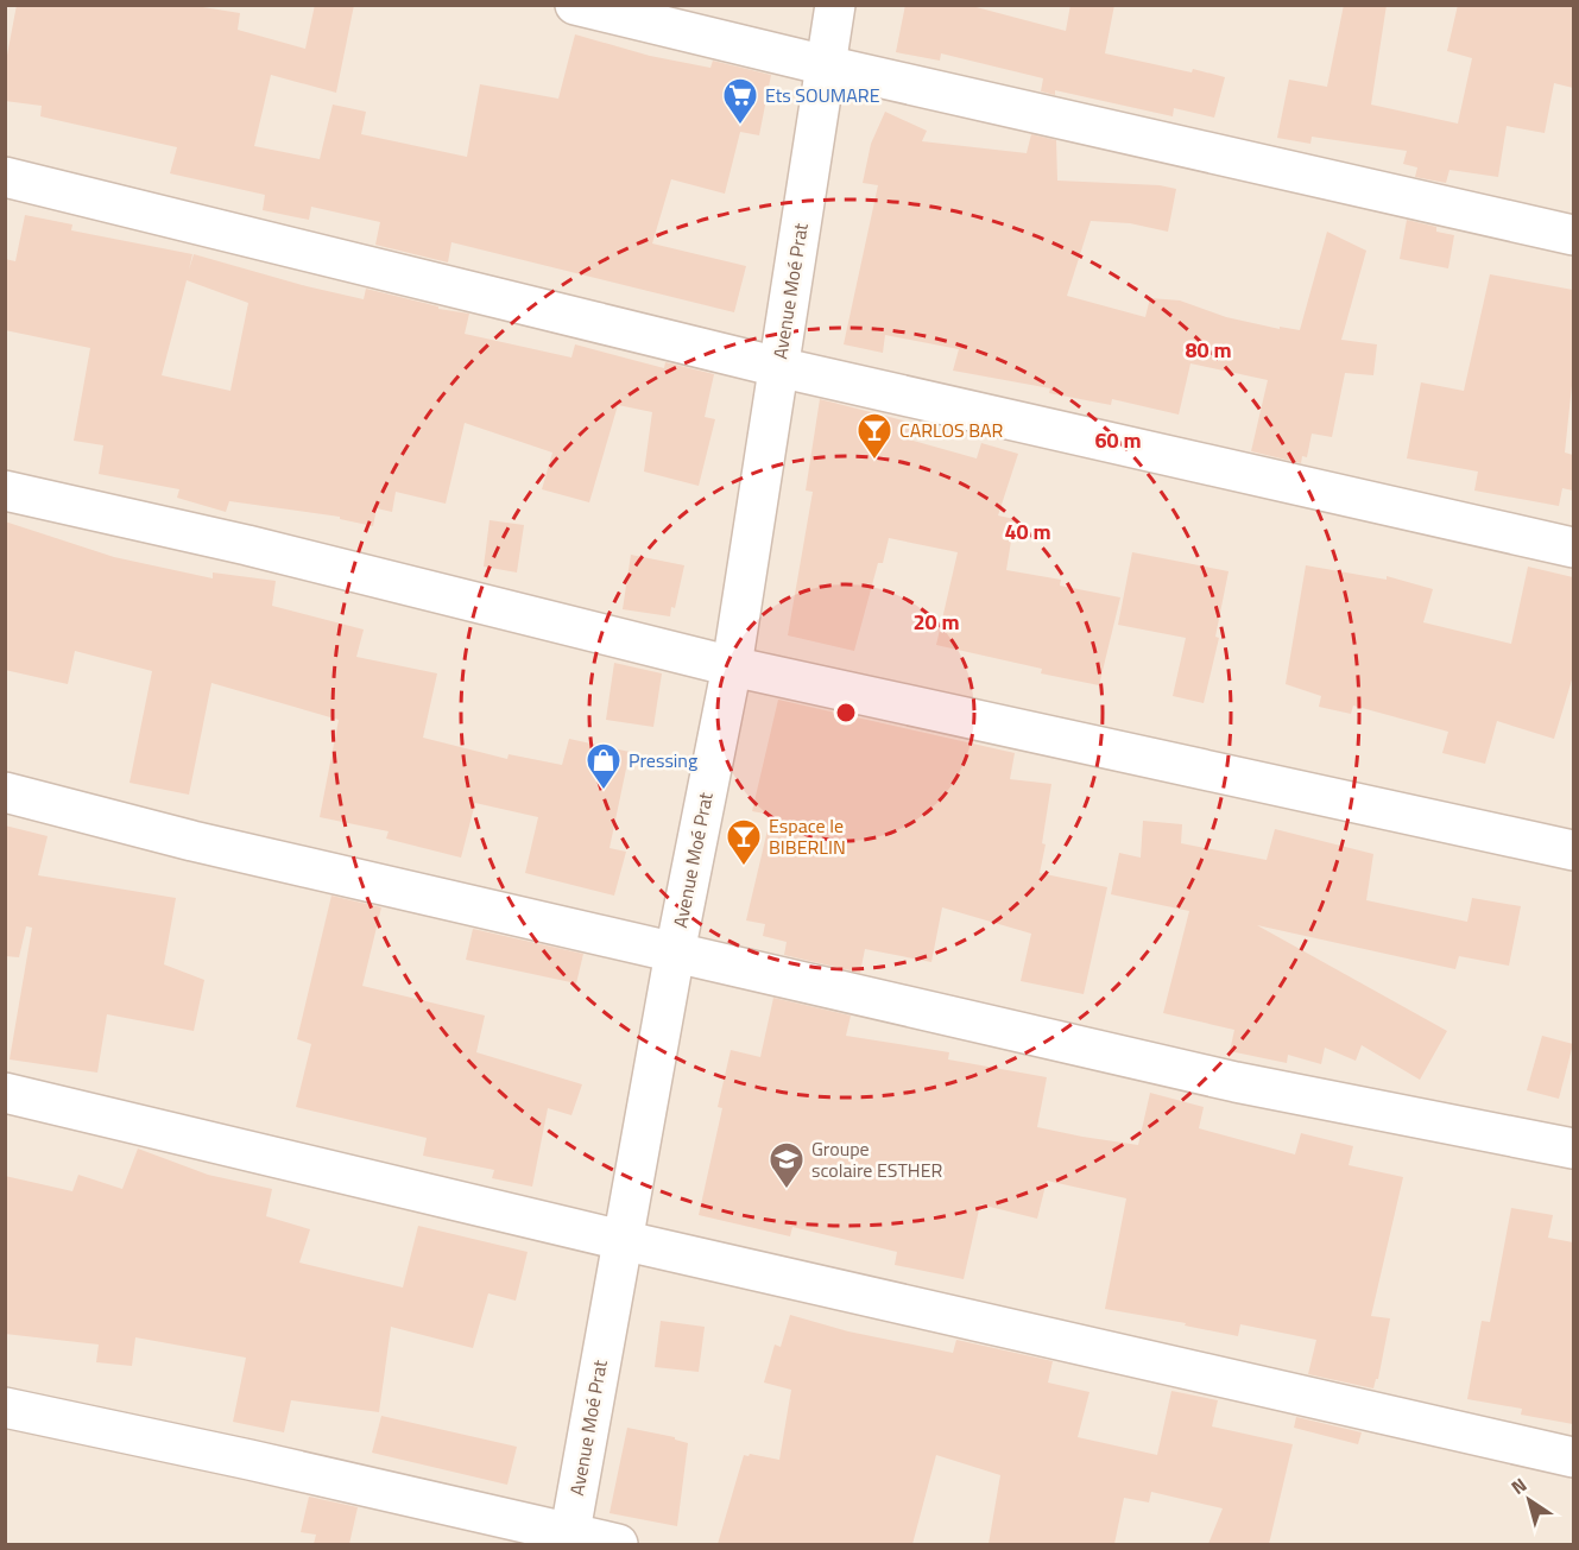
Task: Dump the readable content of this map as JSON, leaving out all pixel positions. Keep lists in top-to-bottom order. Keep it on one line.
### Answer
{"streets":{"street":["Avenue Moé Prat"]},"places":{"supermarket":["Ets SOUMARE"],"bar":["CARLOS BAR","Espace le BIBERLIN"],"shop":["Pressing"],"school or university":["Groupe scolaire ESTHER"]},"north":"top left","rings":["80 m","60 m","40 m","20 m"]}
